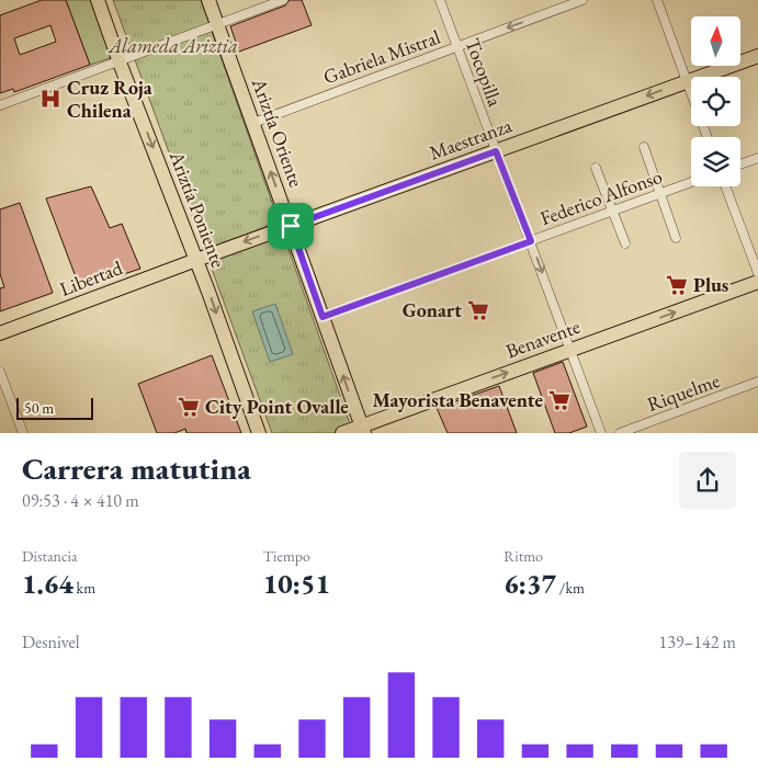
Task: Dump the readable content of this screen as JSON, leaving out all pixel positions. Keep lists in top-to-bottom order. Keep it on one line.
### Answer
{"streets":{"main road":["Ariztía Oriente","Maestranza","Ariztía Poniente","Libertad","Benavente"],"street":["Gabriela Mistral","Tocopilla","Federico Alfonso","Riquelme"]},"crossings":[["Gabriela Mistral","Tocopilla"],["Gabriela Mistral","Ariztía Oriente"],["Tocopilla","Maestranza"],["Tocopilla","Federico Alfonso"],["Tocopilla","Benavente"],["Ariztía Oriente","Maestranza"],["Ariztía Oriente","Federico Alfonso"],["Ariztía Oriente","Benavente"],["Maestranza","Ariztía Poniente"],["Maestranza","Libertad"],["Ariztía Poniente","Libertad"]],"one_way":["Gabriela Mistral","Ariztía Oriente","Maestranza","Ariztía Poniente","Benavente"],"parks":["Alameda Ariztia"],"places":{"hospital":["Cruz Roja Chilena"],"supermarket":["Plus","Gonart","Mayorista Benavente","City Point Ovalle"]},"scale_bar":"50 m","north":"top","page":{"scale":"50 m","heading":["Carrera matutina","09:53 · 4 × 410 m"],"stats":[["Distancia","1.64 km"],["Tiempo","10:51"],["Ritmo","6:37 /km"]],"chart":["Desnivel","139–142 m"]}}
